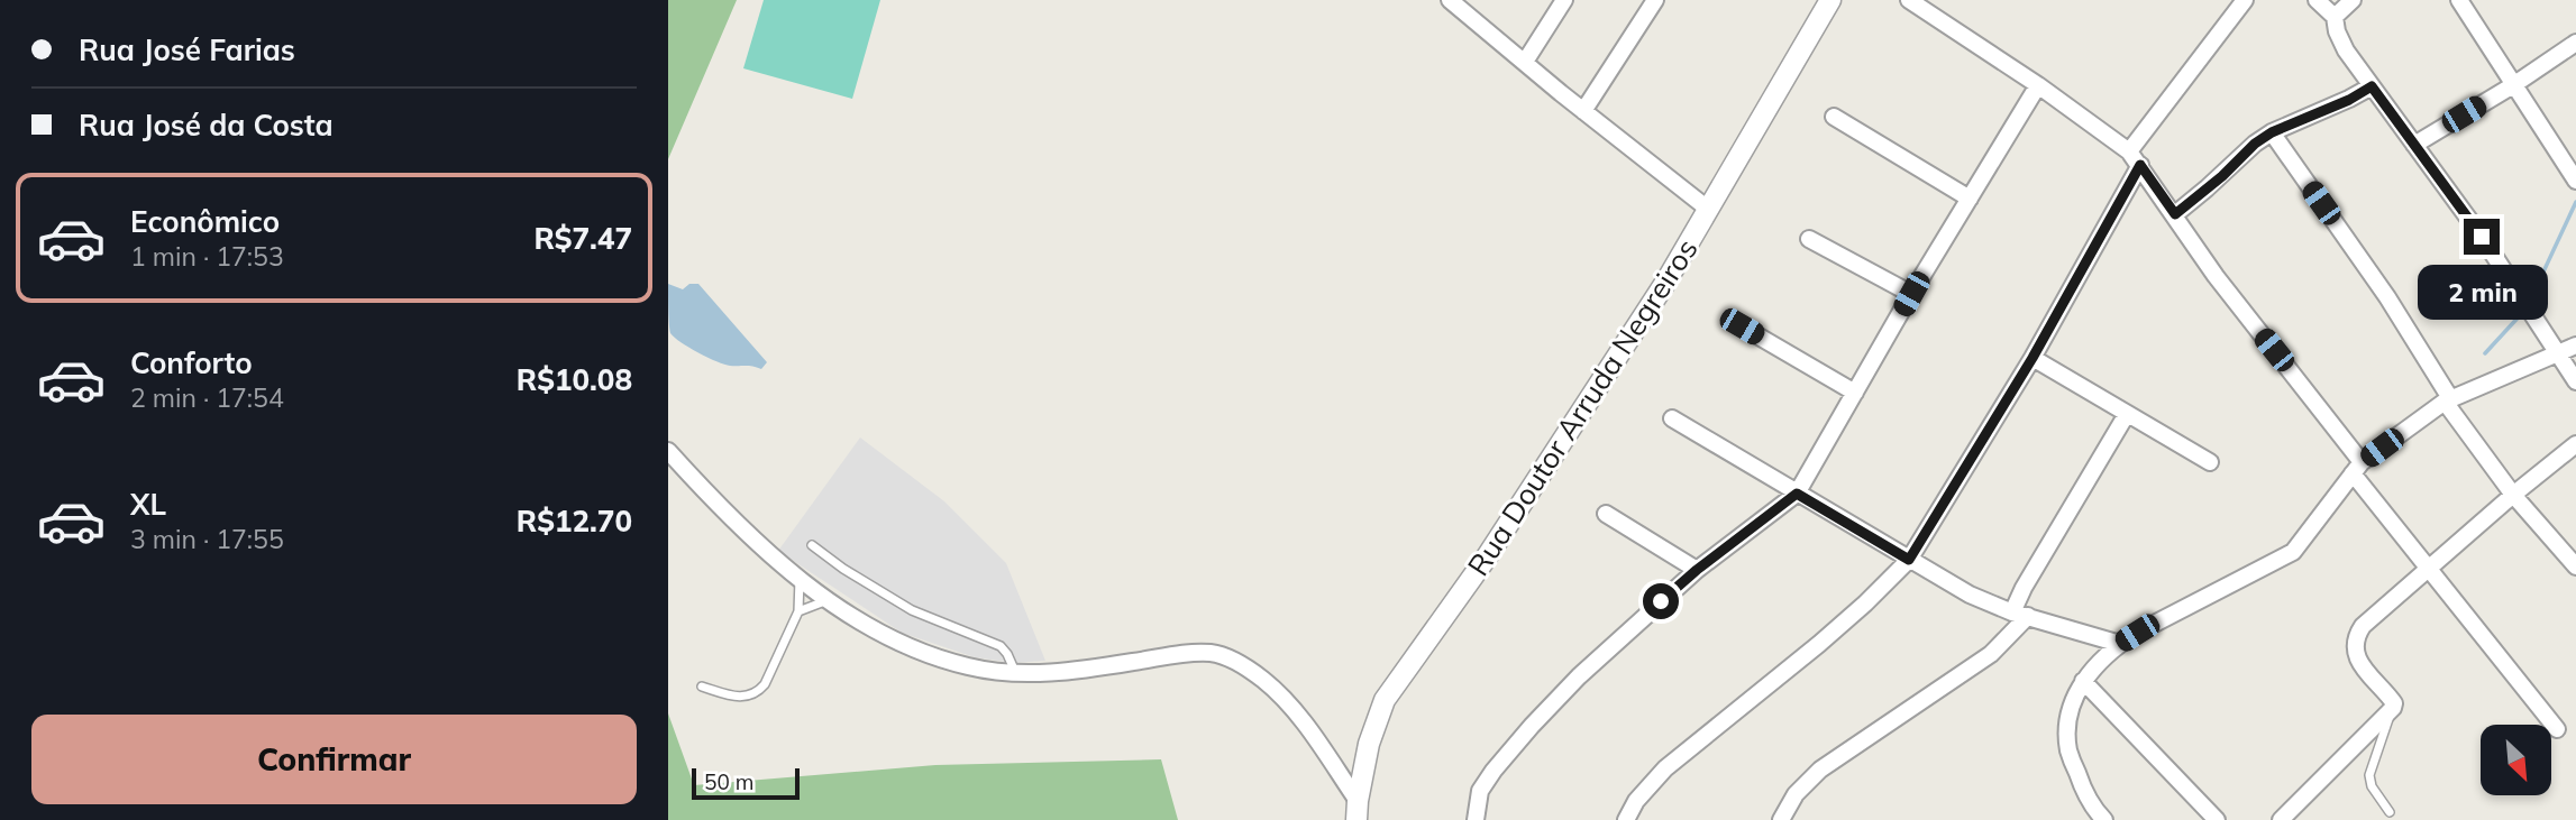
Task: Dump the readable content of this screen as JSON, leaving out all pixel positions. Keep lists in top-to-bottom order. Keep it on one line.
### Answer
{"streets":{"street":["Rua Doutor Arruda Negreiros"]},"scale_bar":"50 m","north":"bottom right","page":{"banner":["Rua José Farias","Rua José da Costa"],"list":[{"name":"Econômico","note":"1 min · 17:53","value":"R$7.47"},{"name":"Conforto","note":"2 min · 17:54","value":"R$10.08"},{"name":"XL","note":"3 min · 17:55","value":"R$12.70"}],"bubble":"2 min","buttons":"Confirmar","scale":"50 m"}}
